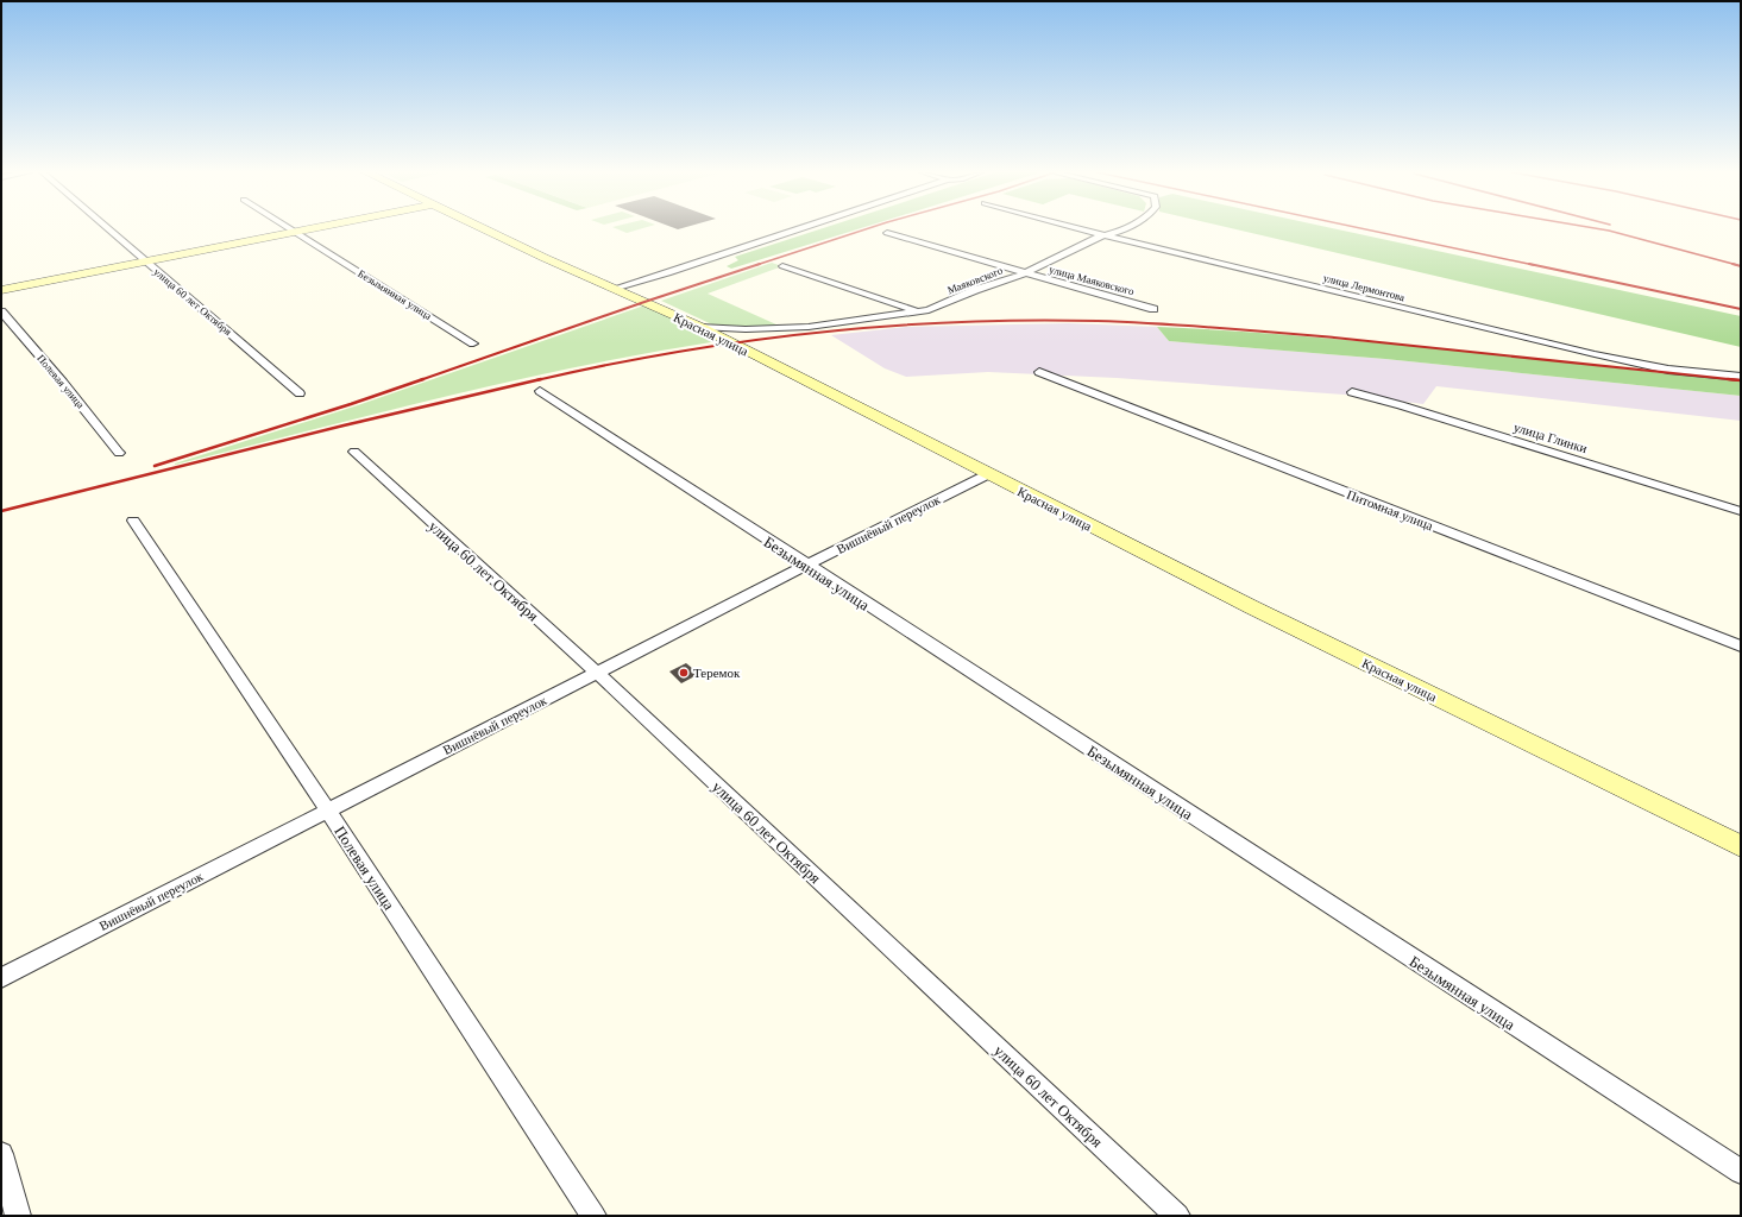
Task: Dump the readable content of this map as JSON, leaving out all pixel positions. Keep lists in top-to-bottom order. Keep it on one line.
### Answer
{"streets":{"street":["Маяковского","улица Маяковского","улица Лермонтова","Безымянная улица","улица 60 лет Октября","Красная улица","Полевая улица","улица Глинки","Питомная улица","Вишнёвый переулок"]},"crossings":[["Маяковского","улица Маяковского"],["Маяковского","улица Лермонтова"],["Маяковского","Красная улица"],["Безымянная улица","Вишнёвый переулок"],["улица 60 лет Октября","Вишнёвый переулок"],["Красная улица","Вишнёвый переулок"],["Полевая улица","Вишнёвый переулок"]],"places":["Теремок"]}
